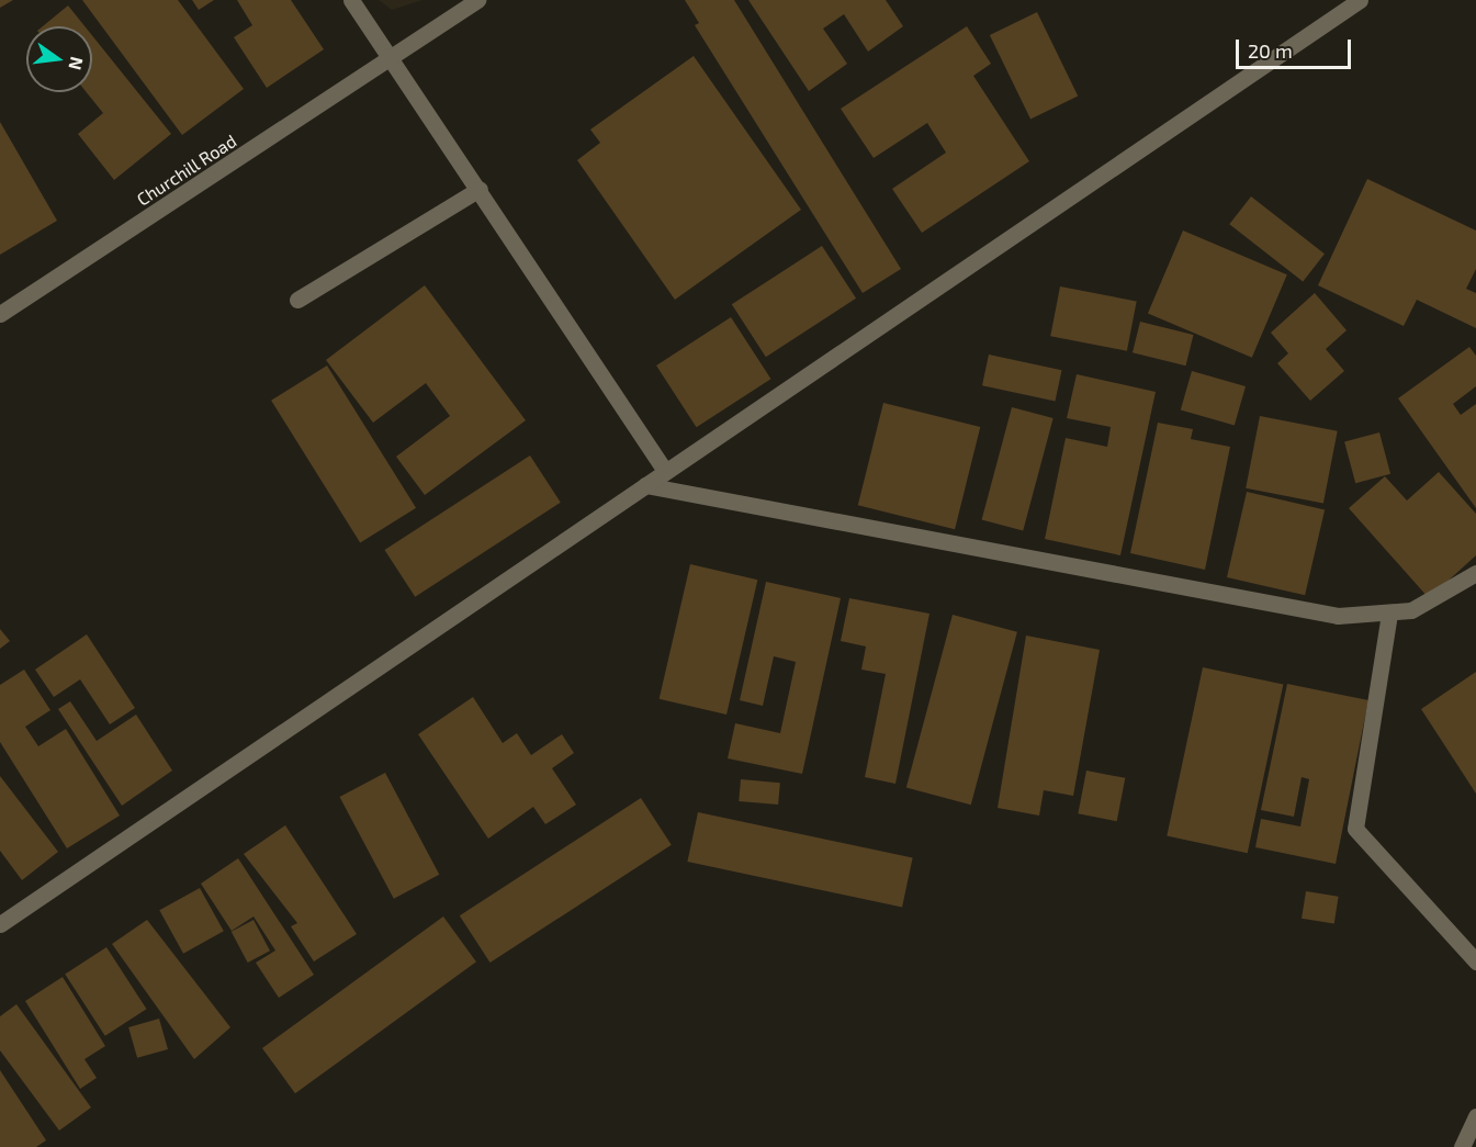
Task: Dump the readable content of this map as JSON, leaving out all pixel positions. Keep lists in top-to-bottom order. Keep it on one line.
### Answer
{"streets":{"street":["Churchill Road"]},"scale_bar":"20 m","north":"right"}
